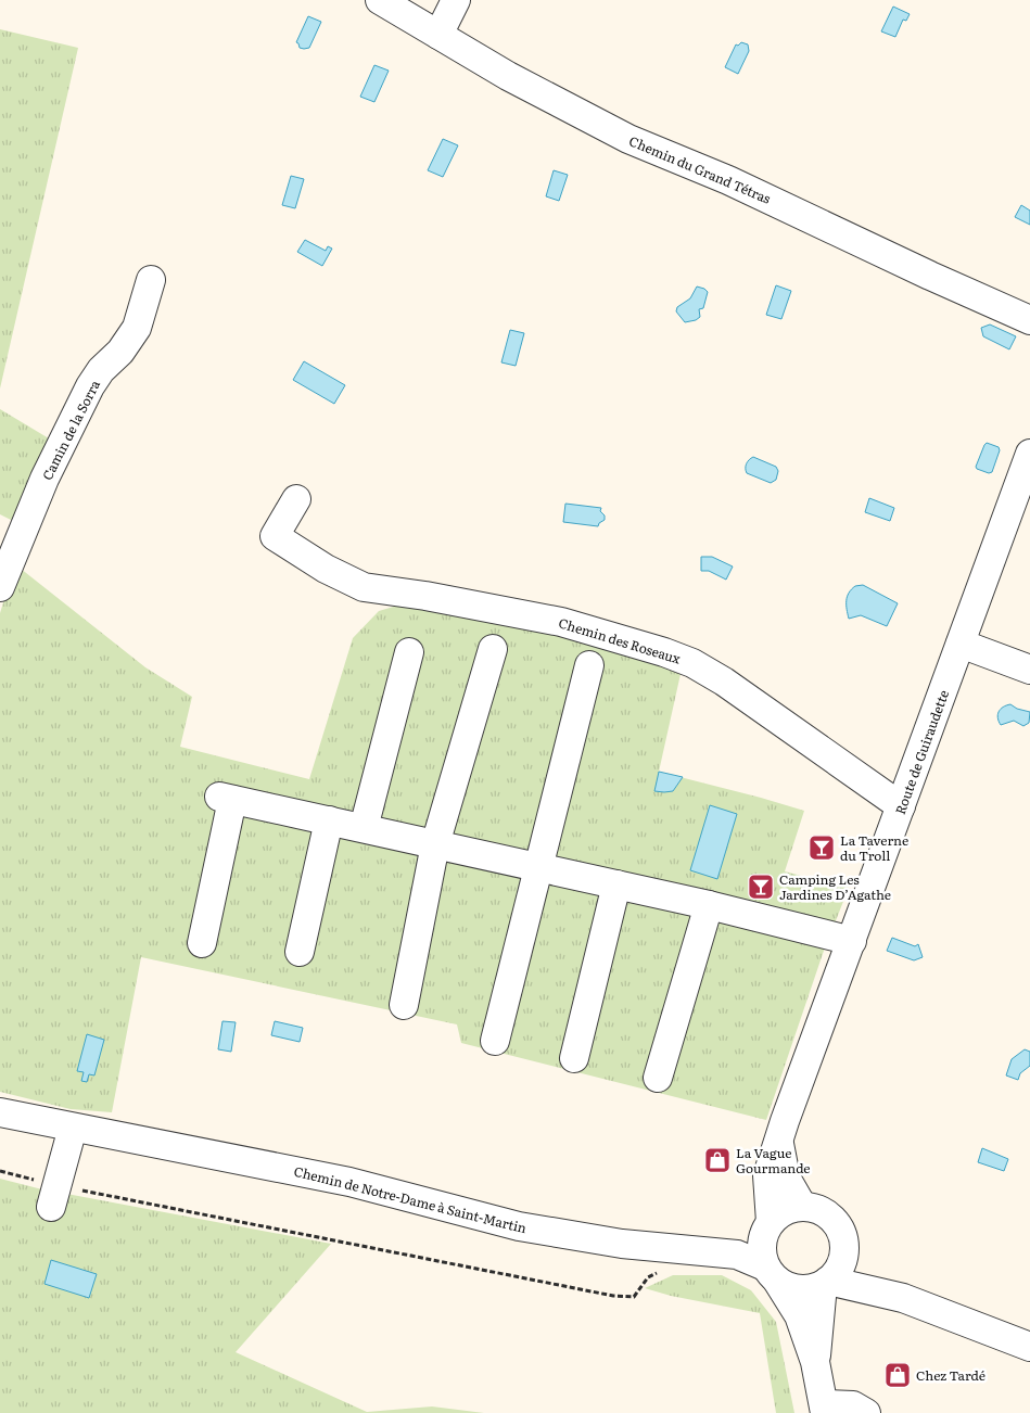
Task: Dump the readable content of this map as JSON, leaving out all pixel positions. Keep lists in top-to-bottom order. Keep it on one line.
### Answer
{"streets":{"street":["Chemin du Grand Tétras","Camin de la Sorra","Chemin des Roseaux","Route de Guiraudette","Chemin de Notre-Dame à Saint-Martin"]},"crossings":[["Chemin des Roseaux","Route de Guiraudette"],["Route de Guiraudette","Chemin de Notre-Dame à Saint-Martin"]],"places":{"bar":["La Taverne du Troll","Camping Les Jardines D’Agathe"],"shop":["La Vague Gourmande","Chez Tardé"]}}
